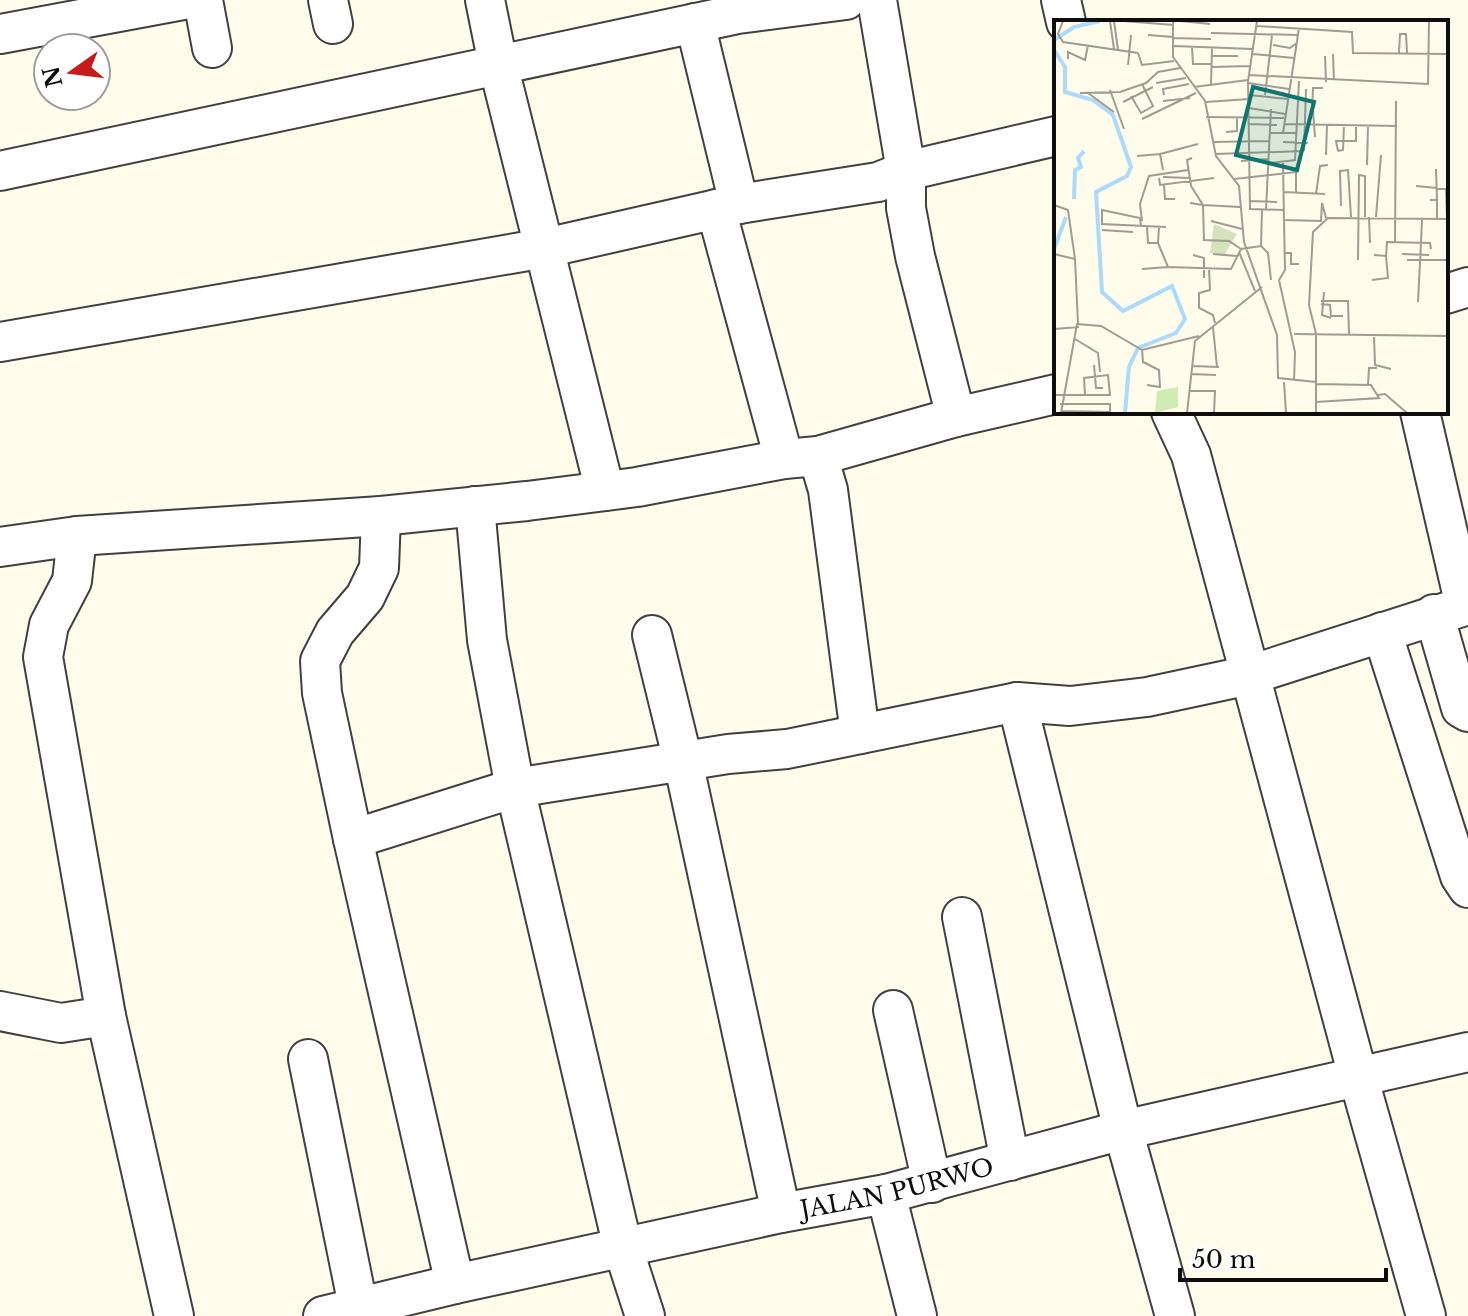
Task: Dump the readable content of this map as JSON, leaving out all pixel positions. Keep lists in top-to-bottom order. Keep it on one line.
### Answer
{"streets":{"street":["JALAN PURWO"]},"scale_bar":"50 m","north":"left"}
